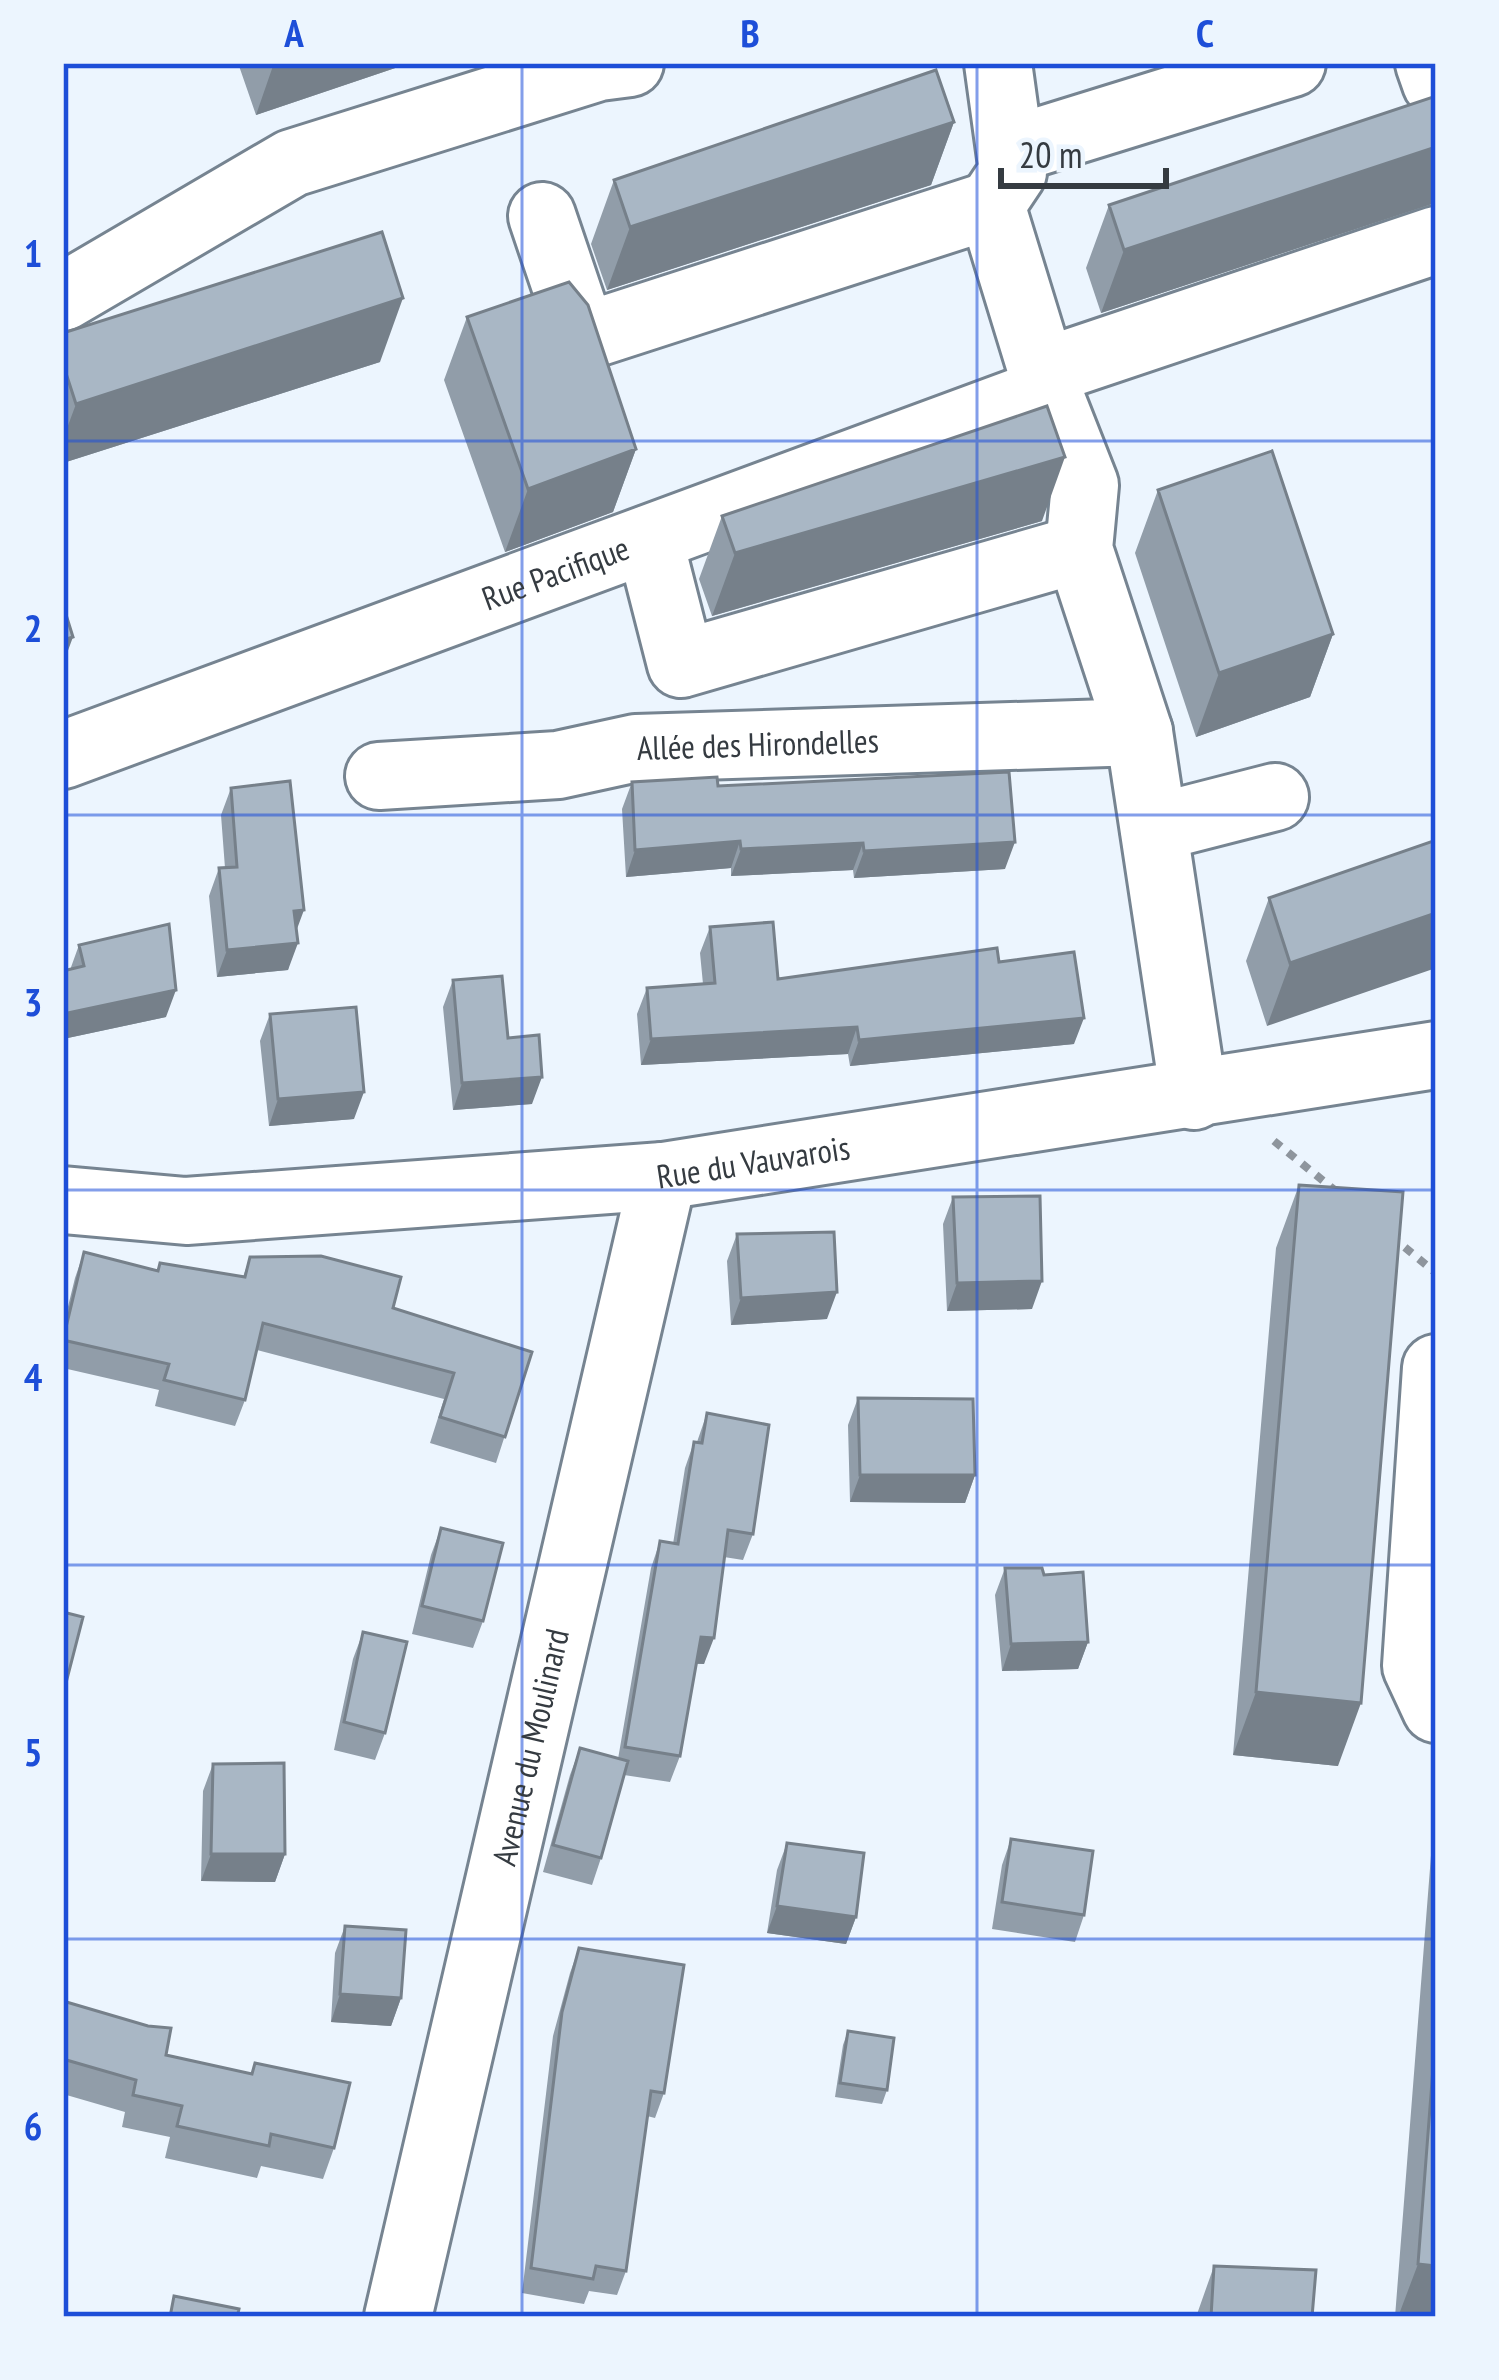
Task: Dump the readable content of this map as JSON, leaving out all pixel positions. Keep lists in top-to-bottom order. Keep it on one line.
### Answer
{"streets":{"street":["Rue Pacifique","Allée des Hirondelles","Rue du Vauvarois","Avenue du Moulinard"]},"crossings":[["Rue du Vauvarois","Avenue du Moulinard"]],"scale_bar":"20 m","grid":{"columns":["A","B","C"],"rows":["1","2","3","4","5","6"]}}
